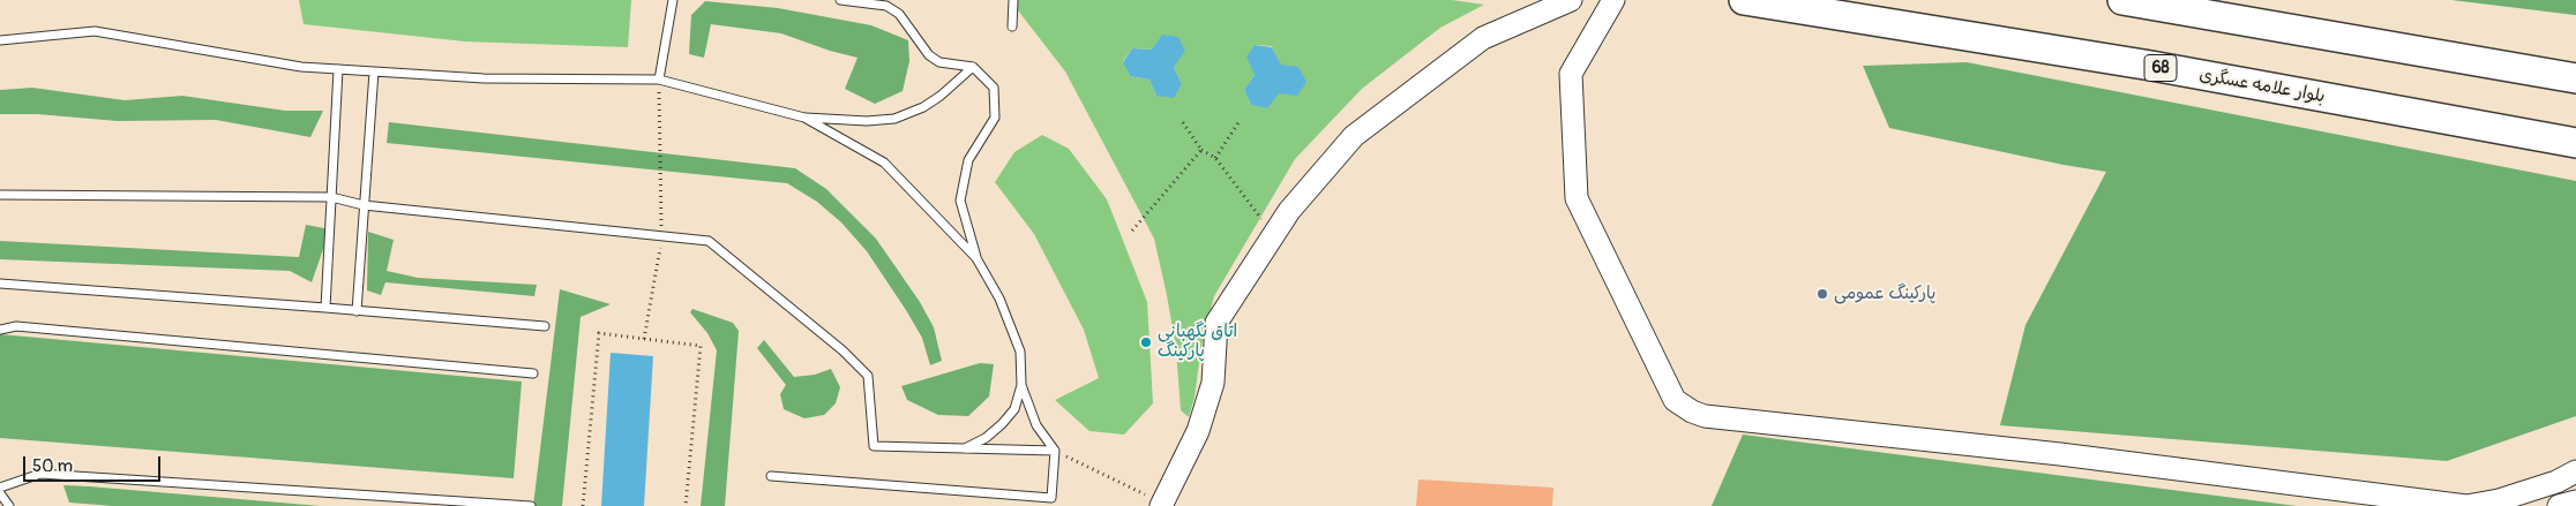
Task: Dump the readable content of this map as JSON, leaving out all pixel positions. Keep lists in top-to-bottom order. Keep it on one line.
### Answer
{"streets":{"highway":["68","بلوار علامه عسگری"]},"places":["پارکینگ عمومی","اتاق نگهبانی پارکینگ"],"scale_bar":"50 m"}
